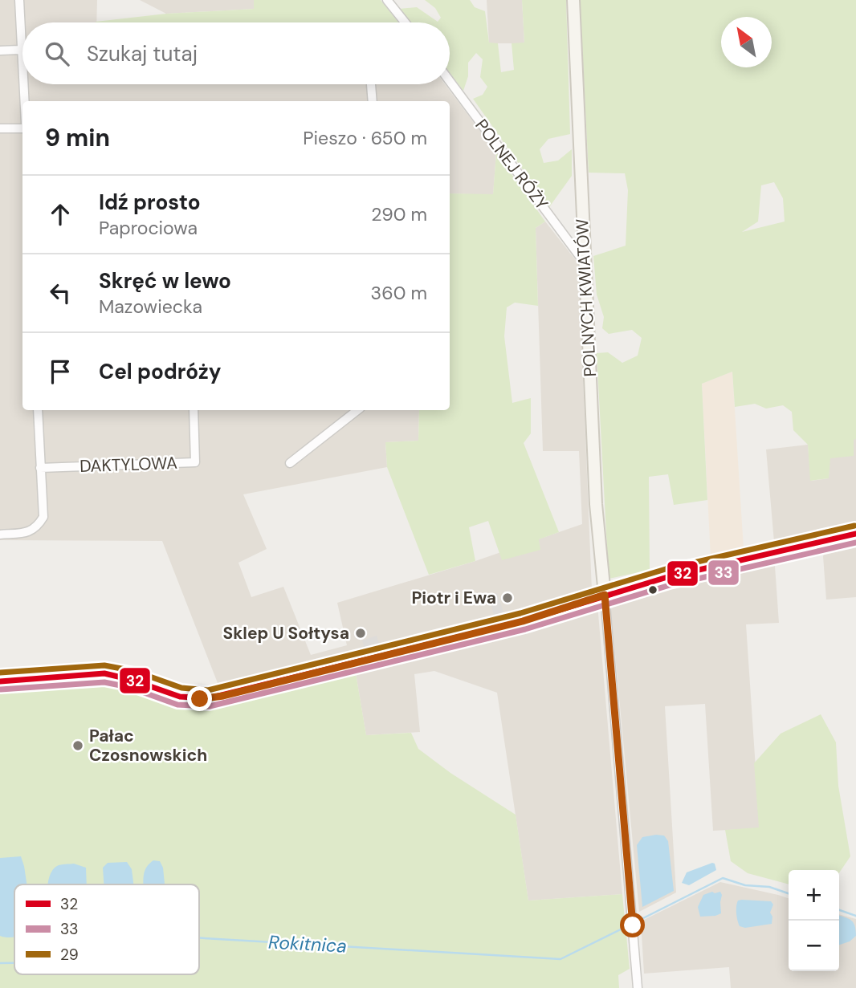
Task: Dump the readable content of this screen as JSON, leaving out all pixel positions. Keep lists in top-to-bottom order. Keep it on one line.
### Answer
{"streets":{"street":["POLNEJ RÓŻY","POLNYCH KWIATÓW","DAKTYLOWA"]},"crossings":[["POLNEJ RÓŻY","POLNYCH KWIATÓW"]],"water":["Rokitnica"],"places":["Piotr i Ewa","Sklep U Sołtysa","Pałac Czosnowskich"],"lines":["transit line 29","transit line 32","transit line 33"],"legend":["32","33","29"],"north":"top left","page":{"search":"Szukaj tutaj","heading":["9 min","Pieszo · 650 m"],"list":[["Idź prosto","Paprociowa","290 m"],["Skręć w lewo","Mazowiecka","360 m"],"Cel podróży"],"map_buttons":["+","−"]}}
